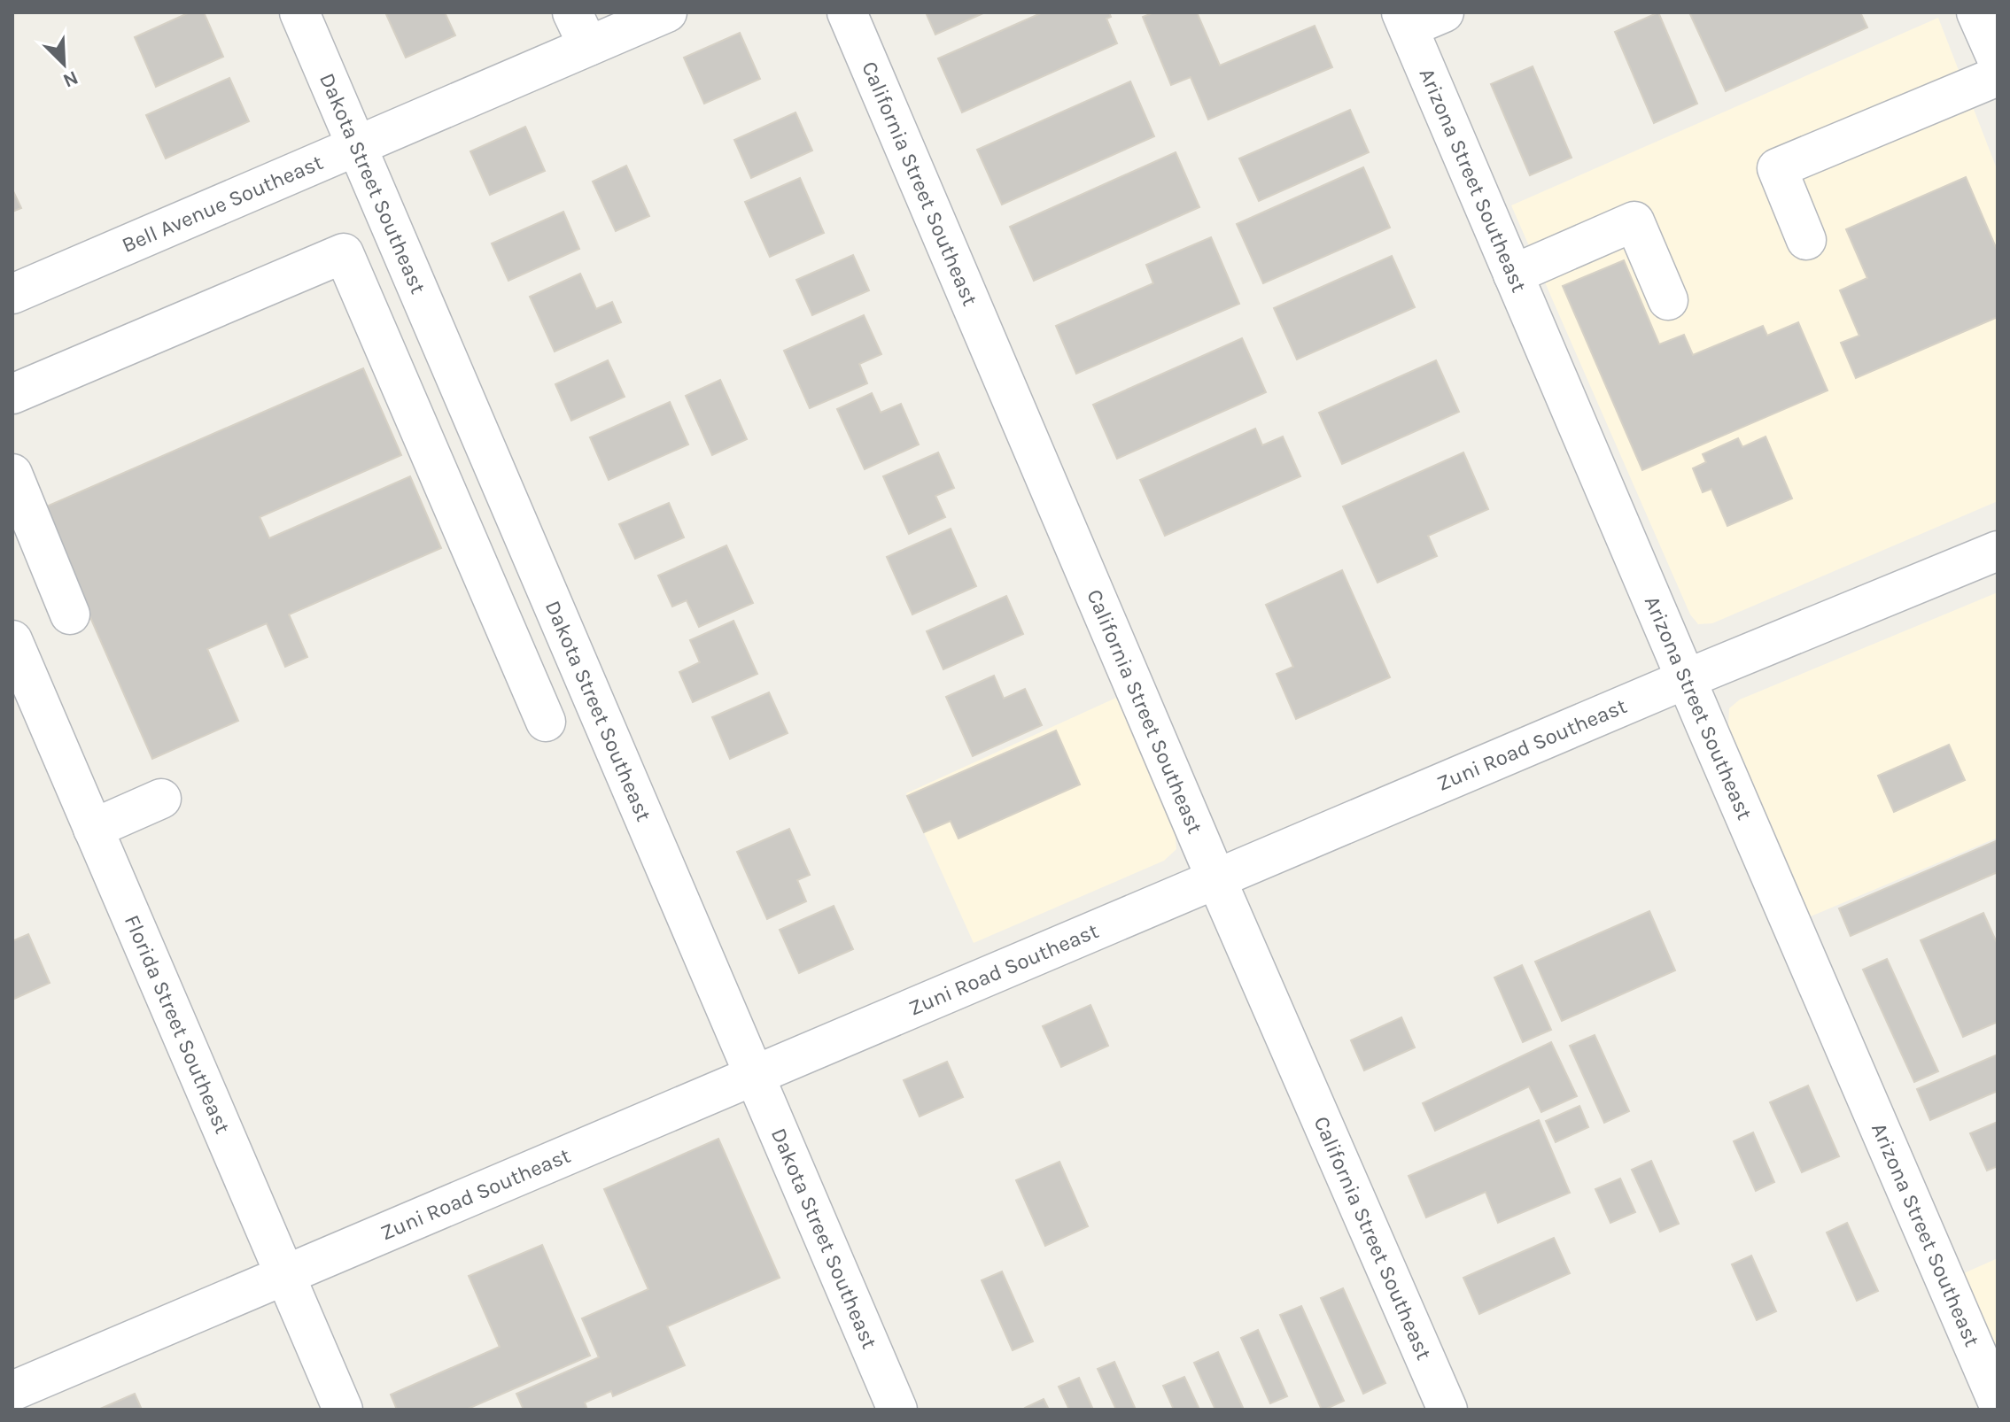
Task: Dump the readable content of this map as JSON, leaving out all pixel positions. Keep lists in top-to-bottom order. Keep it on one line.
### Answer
{"streets":{"street":["Arizona Street Southeast","Dakota Street Southeast","California Street Southeast","Bell Avenue Southeast","Zuni Road Southeast","Florida Street Southeast"]},"crossings":[["Arizona Street Southeast","Zuni Road Southeast"],["Dakota Street Southeast","Bell Avenue Southeast"],["Dakota Street Southeast","Zuni Road Southeast"],["California Street Southeast","Zuni Road Southeast"],["Zuni Road Southeast","Florida Street Southeast"]],"north":"bottom right"}
